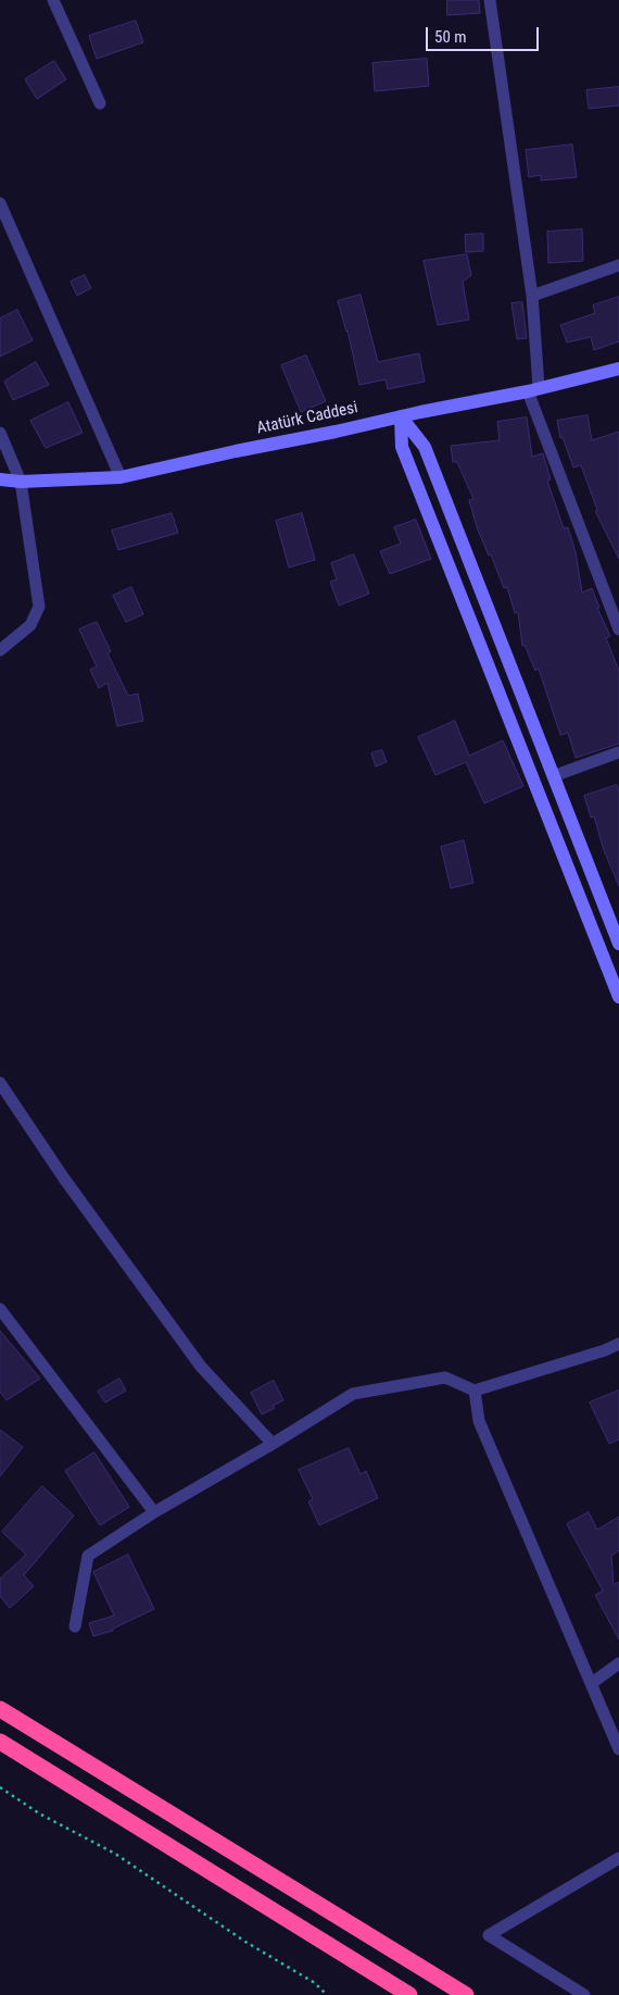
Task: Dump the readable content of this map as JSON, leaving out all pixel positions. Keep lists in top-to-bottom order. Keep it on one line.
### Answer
{"streets":{"street":["Atatürk Caddesi"]},"scale_bar":"50 m"}
